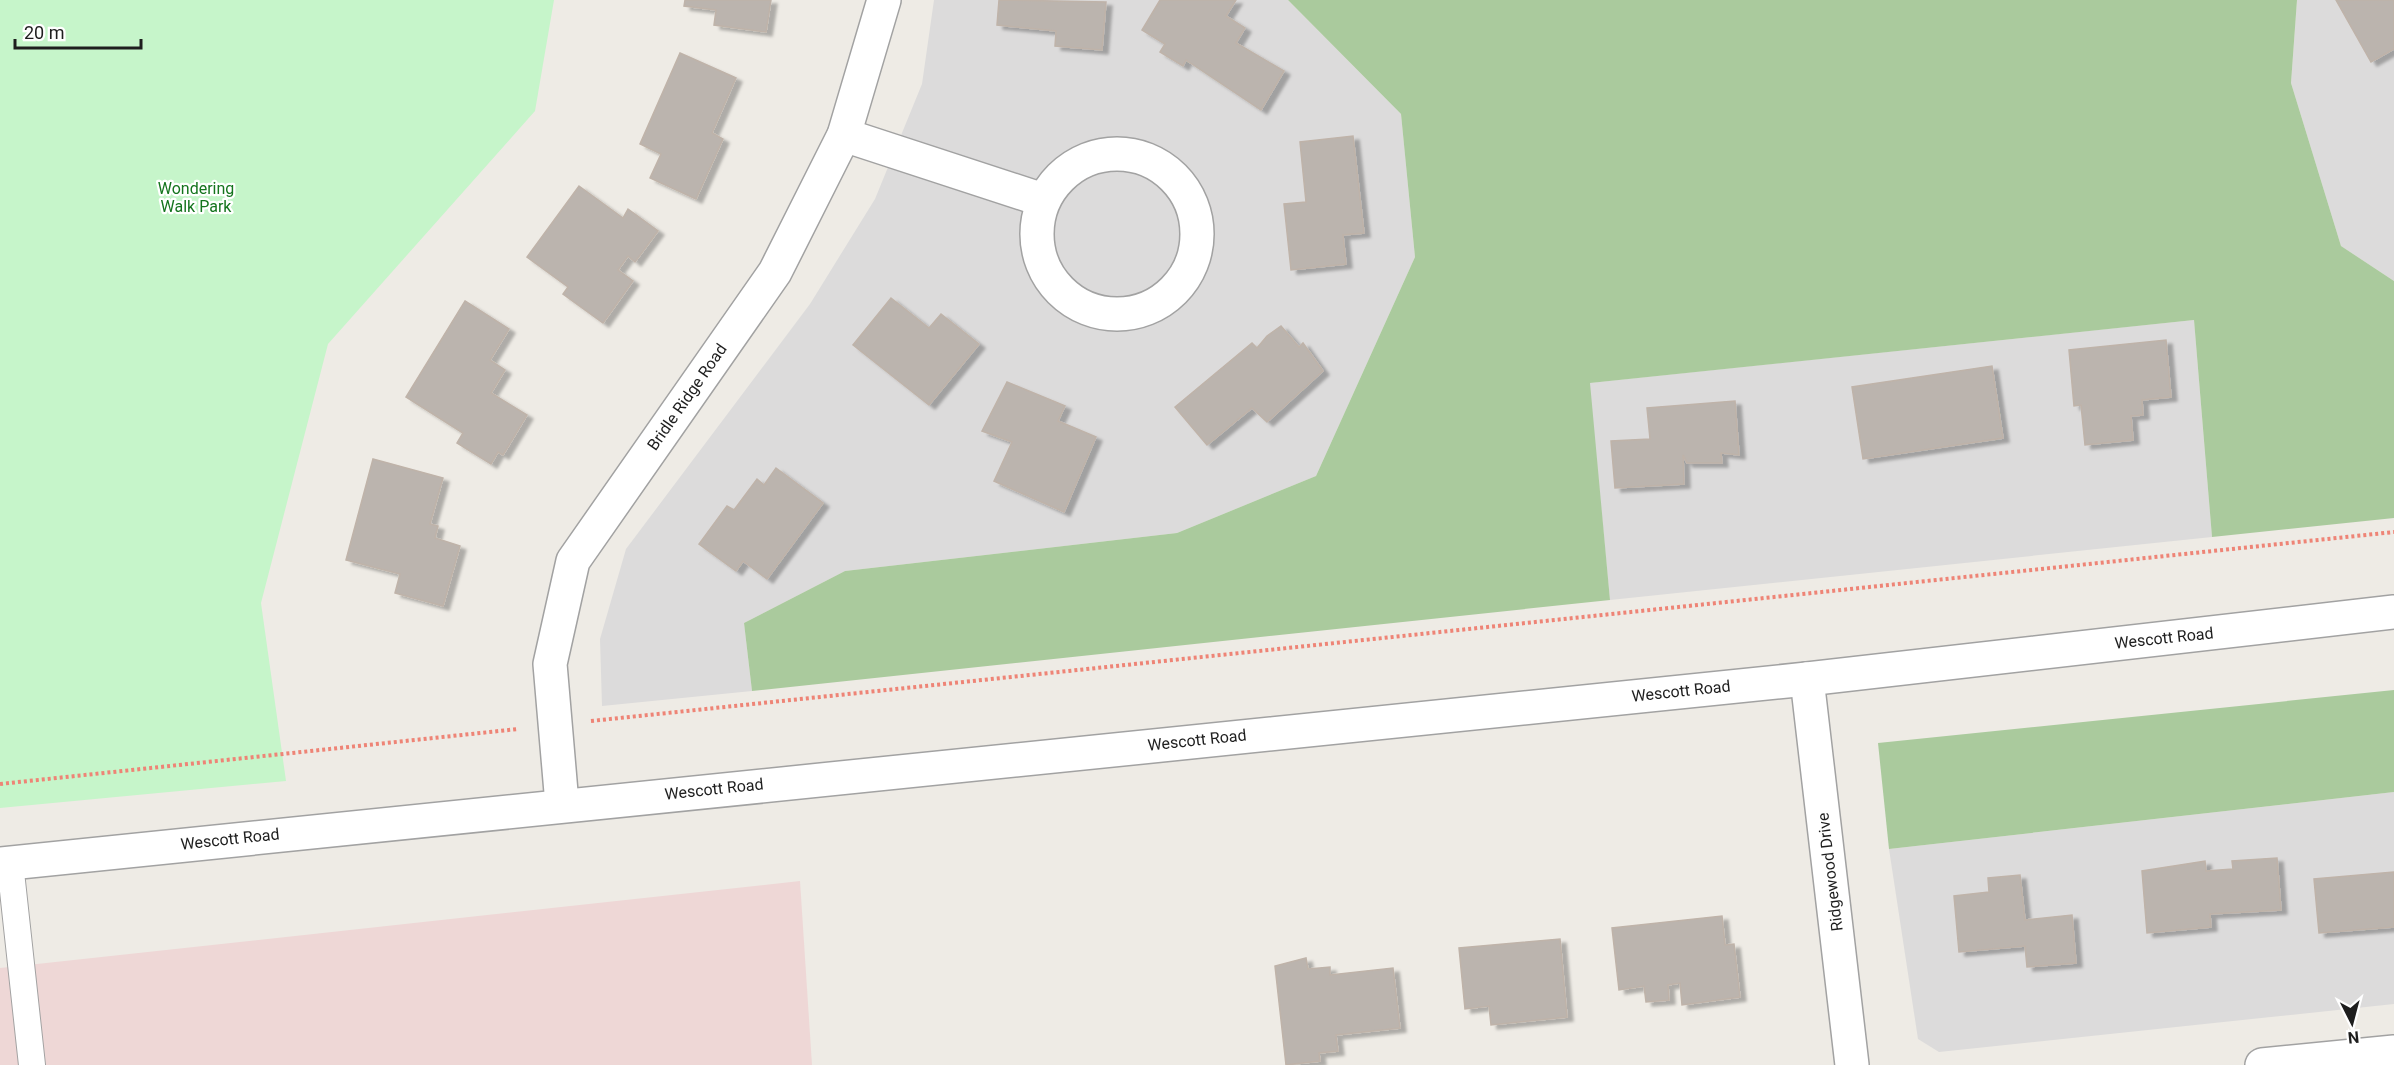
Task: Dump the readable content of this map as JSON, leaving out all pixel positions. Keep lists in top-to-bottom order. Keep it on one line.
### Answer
{"streets":{"street":["Bridle Ridge Road","Wescott Road","Ridgewood Drive"]},"crossings":[["Bridle Ridge Road","Wescott Road"],["Wescott Road","Ridgewood Drive"]],"parks":["Wondering Walk Park"],"scale_bar":"20 m","north":"bottom"}
